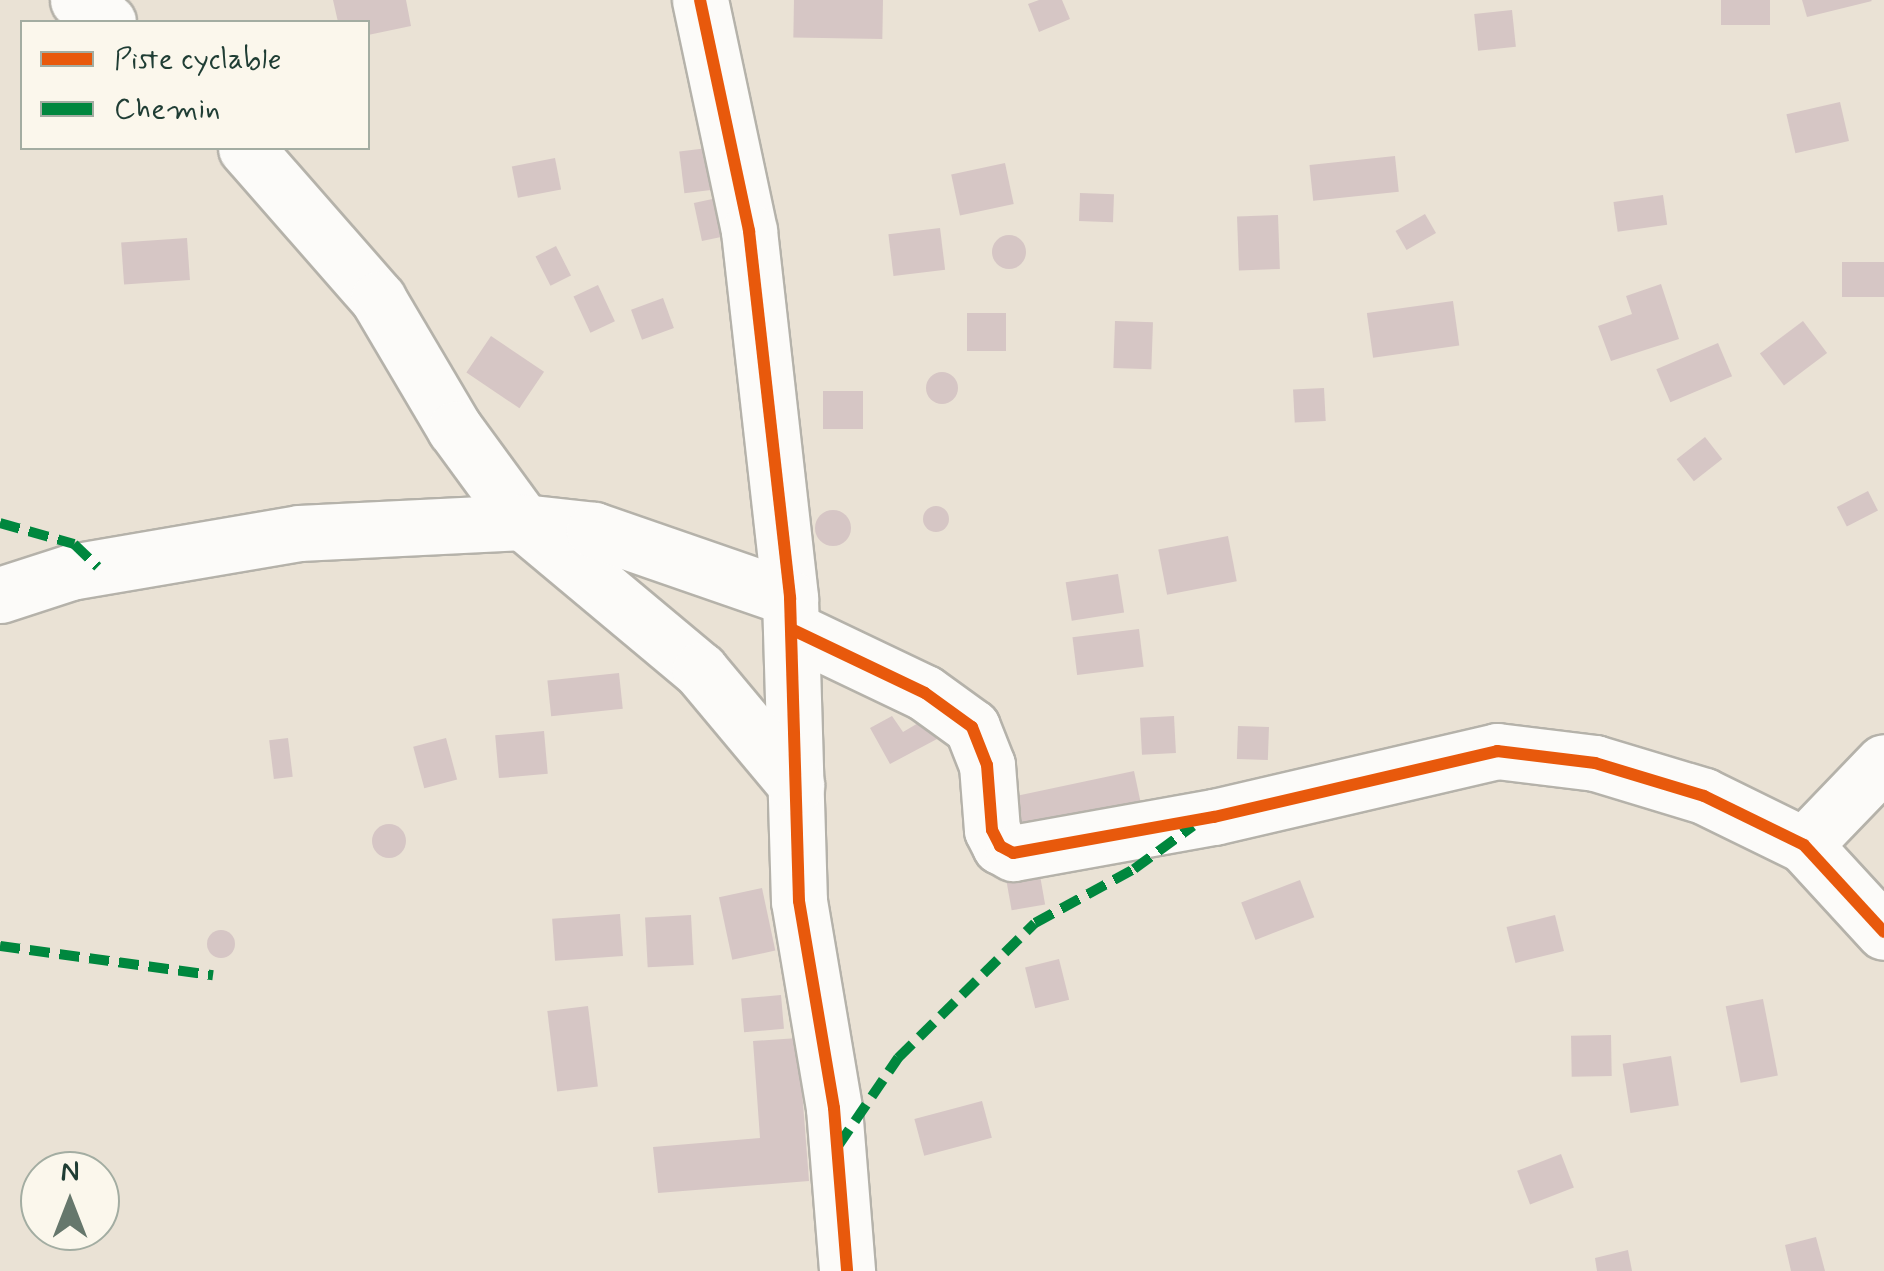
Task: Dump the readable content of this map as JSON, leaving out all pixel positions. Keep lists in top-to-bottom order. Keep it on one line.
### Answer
{"legend":["Piste cyclable","Chemin"],"north":"top"}
